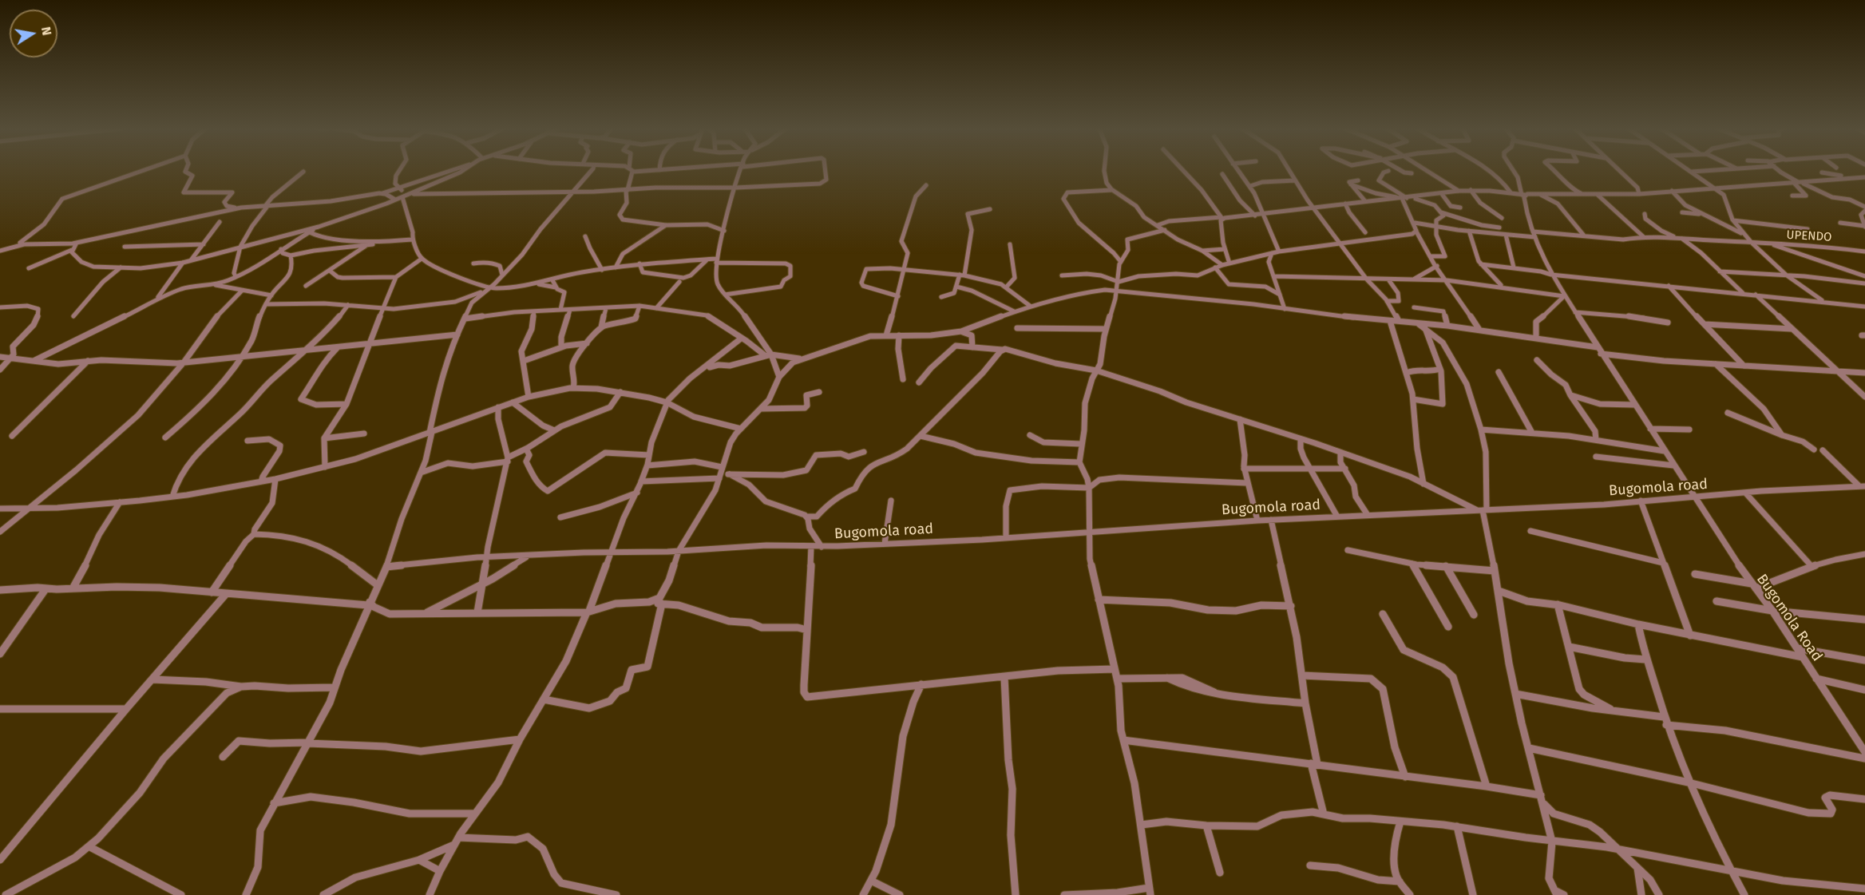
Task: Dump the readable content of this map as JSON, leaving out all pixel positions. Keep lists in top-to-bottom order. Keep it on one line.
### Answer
{"streets":{"street":["UPENDO","Bugomola road","Bugomola Road"]},"crossings":[["UPENDO","Bugomola Road"],["Bugomola road","Bugomola Road"]],"north":"right"}
